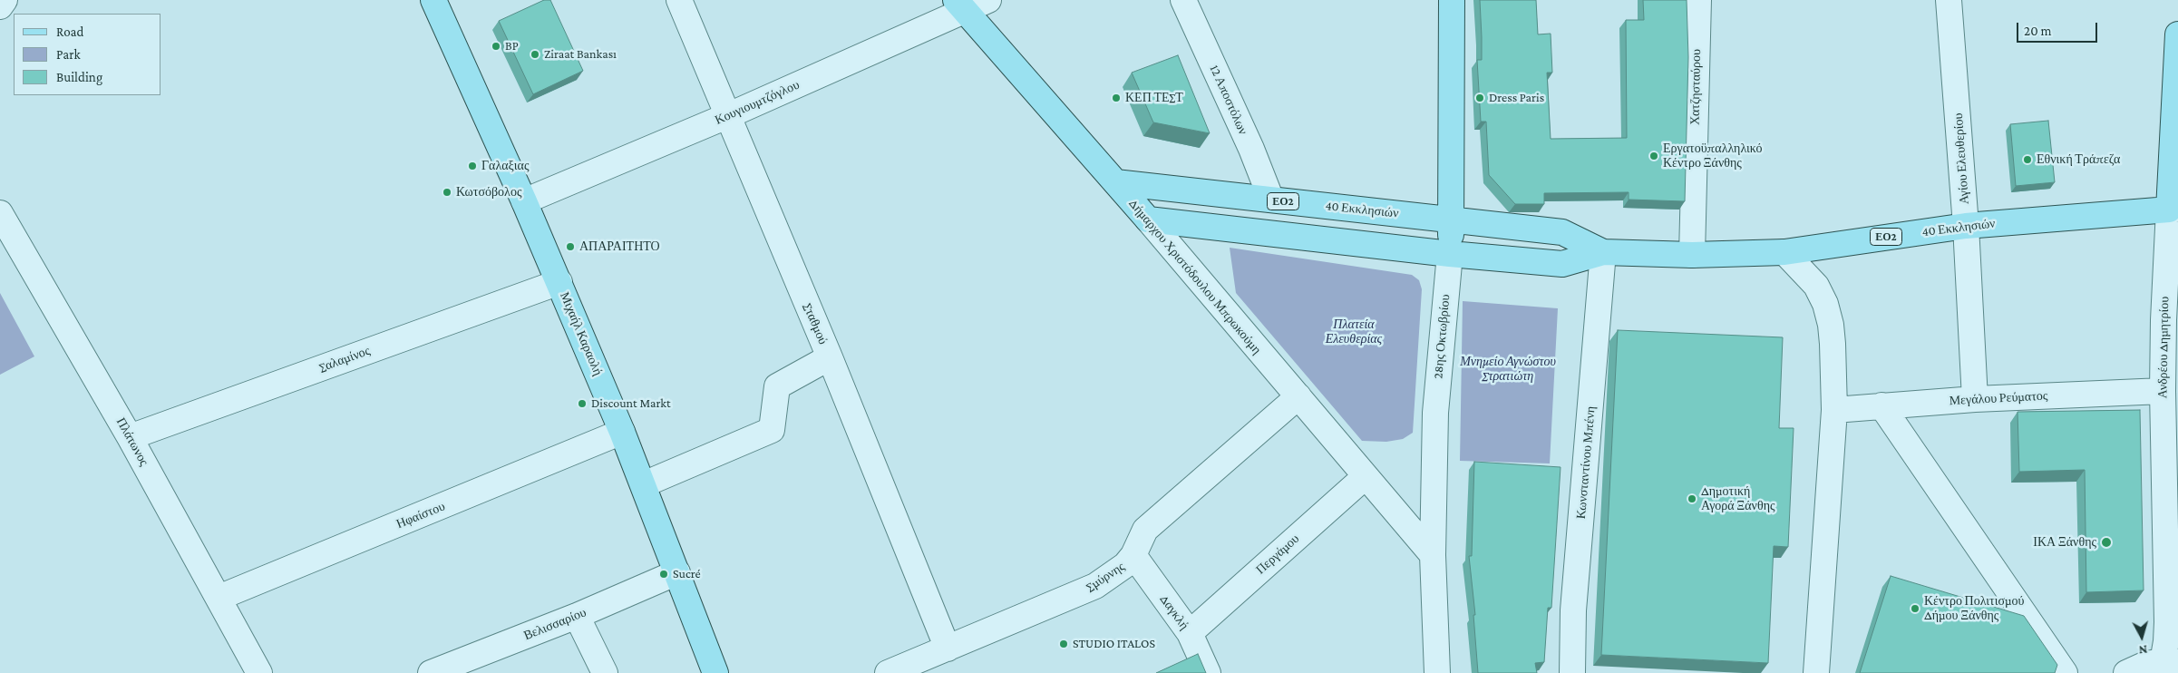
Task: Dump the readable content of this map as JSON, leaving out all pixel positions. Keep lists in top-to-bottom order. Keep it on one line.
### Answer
{"streets":{"main road":["ΕΟ2","40 Εκκλησιών","Δήμαρχου Χριστόδουλου Μπρωκούμη","Μιχαήλ Καραολή","28ης Οκτωβρίου","Ανδρέου Δημητρίου"],"street":["Χατζησταύρου","12 Αποστόλων","Κουγιουμτζόγλου","Αγίου Ελευθερίου","Σταθμού","Σαλαμίνος","Μεγάλου Ρεύματος","Πλάτωνος","Κωνσταντίνου Μπένη","Ηφαίστου","Περγάμου","Σμύρνης","Δαγκλή","Βελισσαρίου"]},"crossings":[["Χατζησταύρου","40 Εκκλησιών"],["12 Αποστόλων","40 Εκκλησιών"],["Κουγιουμτζόγλου","Δήμαρχου Χριστόδουλου Μπρωκούμη"],["Κουγιουμτζόγλου","Σταθμού"],["Κουγιουμτζόγλου","Μιχαήλ Καραολή"],["Αγίου Ελευθερίου","40 Εκκλησιών"],["Αγίου Ελευθερίου","Μεγάλου Ρεύματος"],["40 Εκκλησιών","Δήμαρχου Χριστόδουλου Μπρωκούμη"],["40 Εκκλησιών","28ης Οκτωβρίου"],["40 Εκκλησιών","Ανδρέου Δημητρίου"],["40 Εκκλησιών","Κωνσταντίνου Μπένη"],["Δήμαρχου Χριστόδουλου Μπρωκούμη","28ης Οκτωβρίου"],["Δήμαρχου Χριστόδουλου Μπρωκούμη","Περγάμου"],["Δήμαρχου Χριστόδουλου Μπρωκούμη","Σμύρνης"],["Σταθμού","Σμύρνης"],["Μιχαήλ Καραολή","Σαλαμίνος"],["Μιχαήλ Καραολή","Ηφαίστου"],["Μιχαήλ Καραολή","Βελισσαρίου"],["Ανδρέου Δημητρίου","Μεγάλου Ρεύματος"],["Σαλαμίνος","Πλάτωνος"],["Πλάτωνος","Ηφαίστου"],["Περγάμου","Δαγκλή"],["Σμύρνης","Δαγκλή"]],"parks":["Πλατεία Ελευθερίας","Μνημείο Αγνώστου Στρατιώτη"],"places":["BP","Ziraat Bankası","ΚΕΠ ΤΕΣΤ","Dress Paris","Εργατοϋπαλληλικό Κέντρο Ξάνθης","Εθνική Τράπεζα","Γαλαξιας","Κωτσόβολος","ΑΠΑΡΑΙΤΗΤΟ","Discount Markt","Δημοτική Αγορά Ξάνθης","ΙΚΑ Ξάνθης","Sucré","Κέντρο Πολιτισμού Δήμου Ξάνθης","STUDIO ITALOS"],"legend":["Road","Park","Building"],"scale_bar":"20 m","north":"bottom"}
